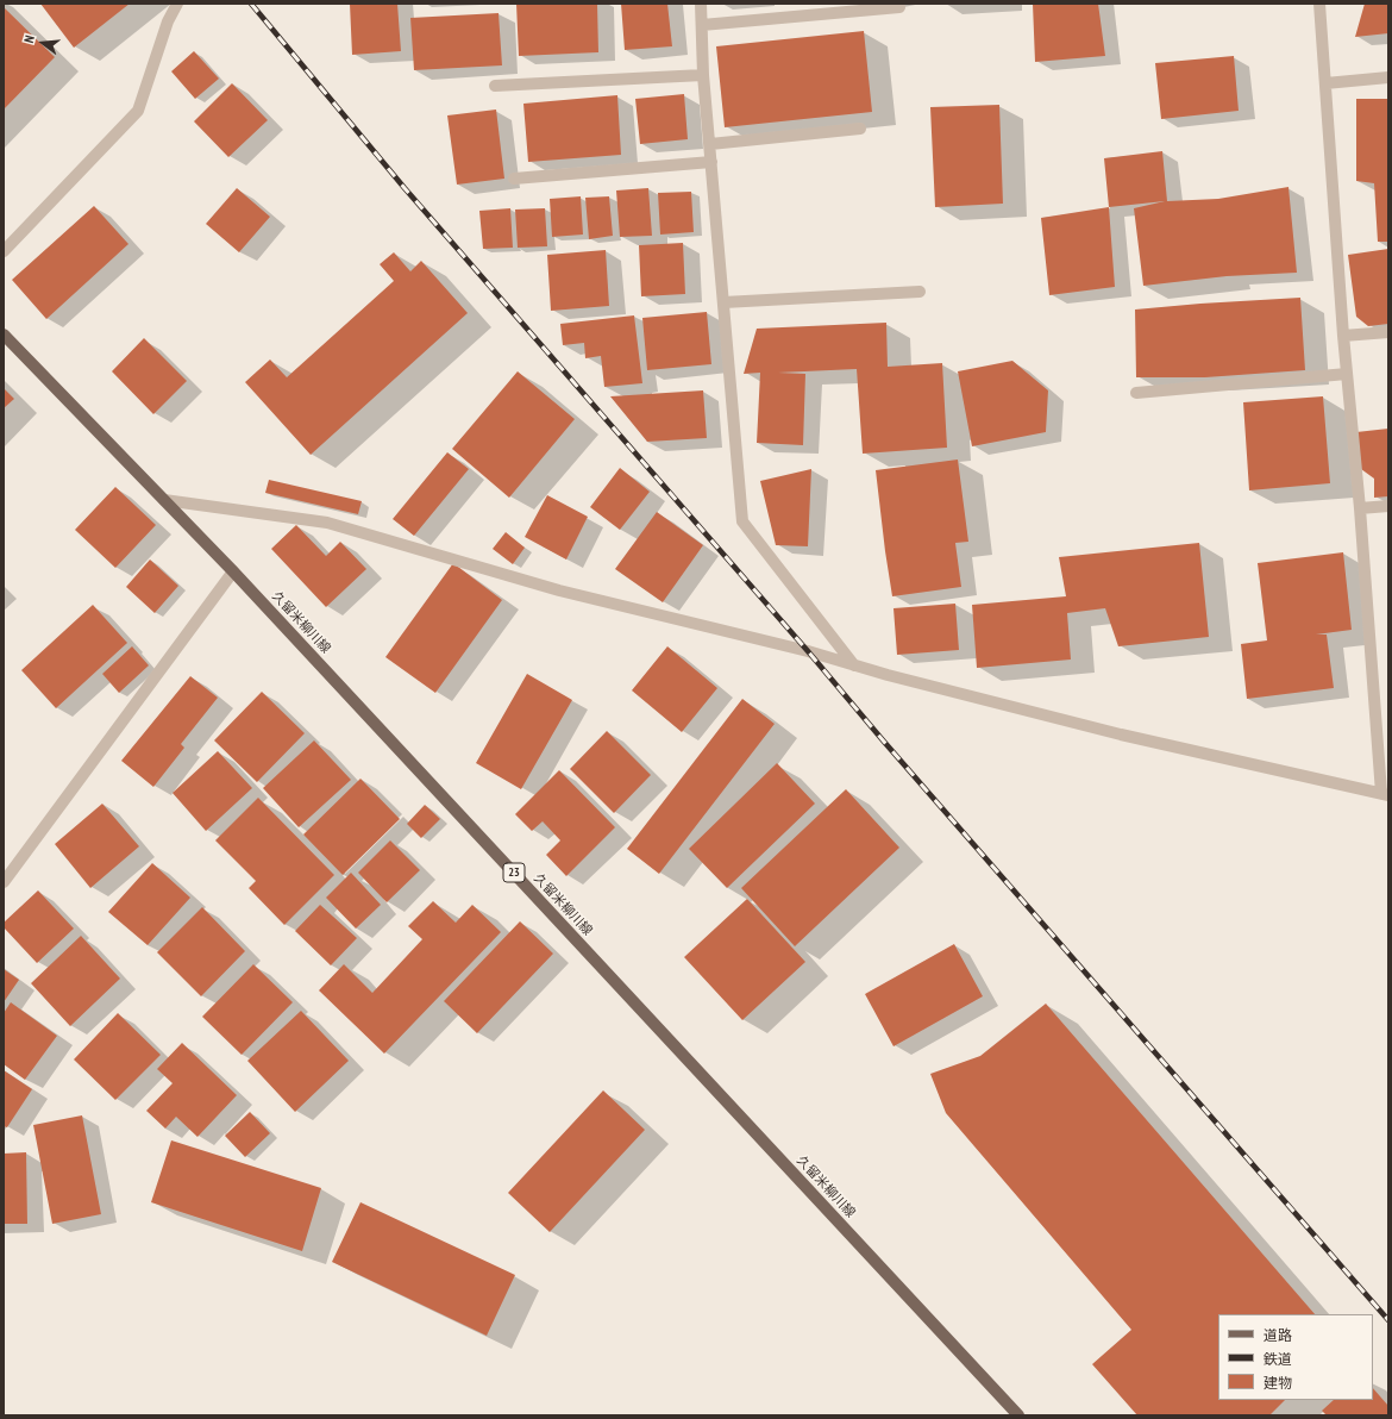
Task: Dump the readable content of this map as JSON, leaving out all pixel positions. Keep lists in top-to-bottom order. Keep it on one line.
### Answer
{"streets":{"main road":["久留米柳川線","23"]},"legend":["道路","鉄道","建物"],"north":"left"}
